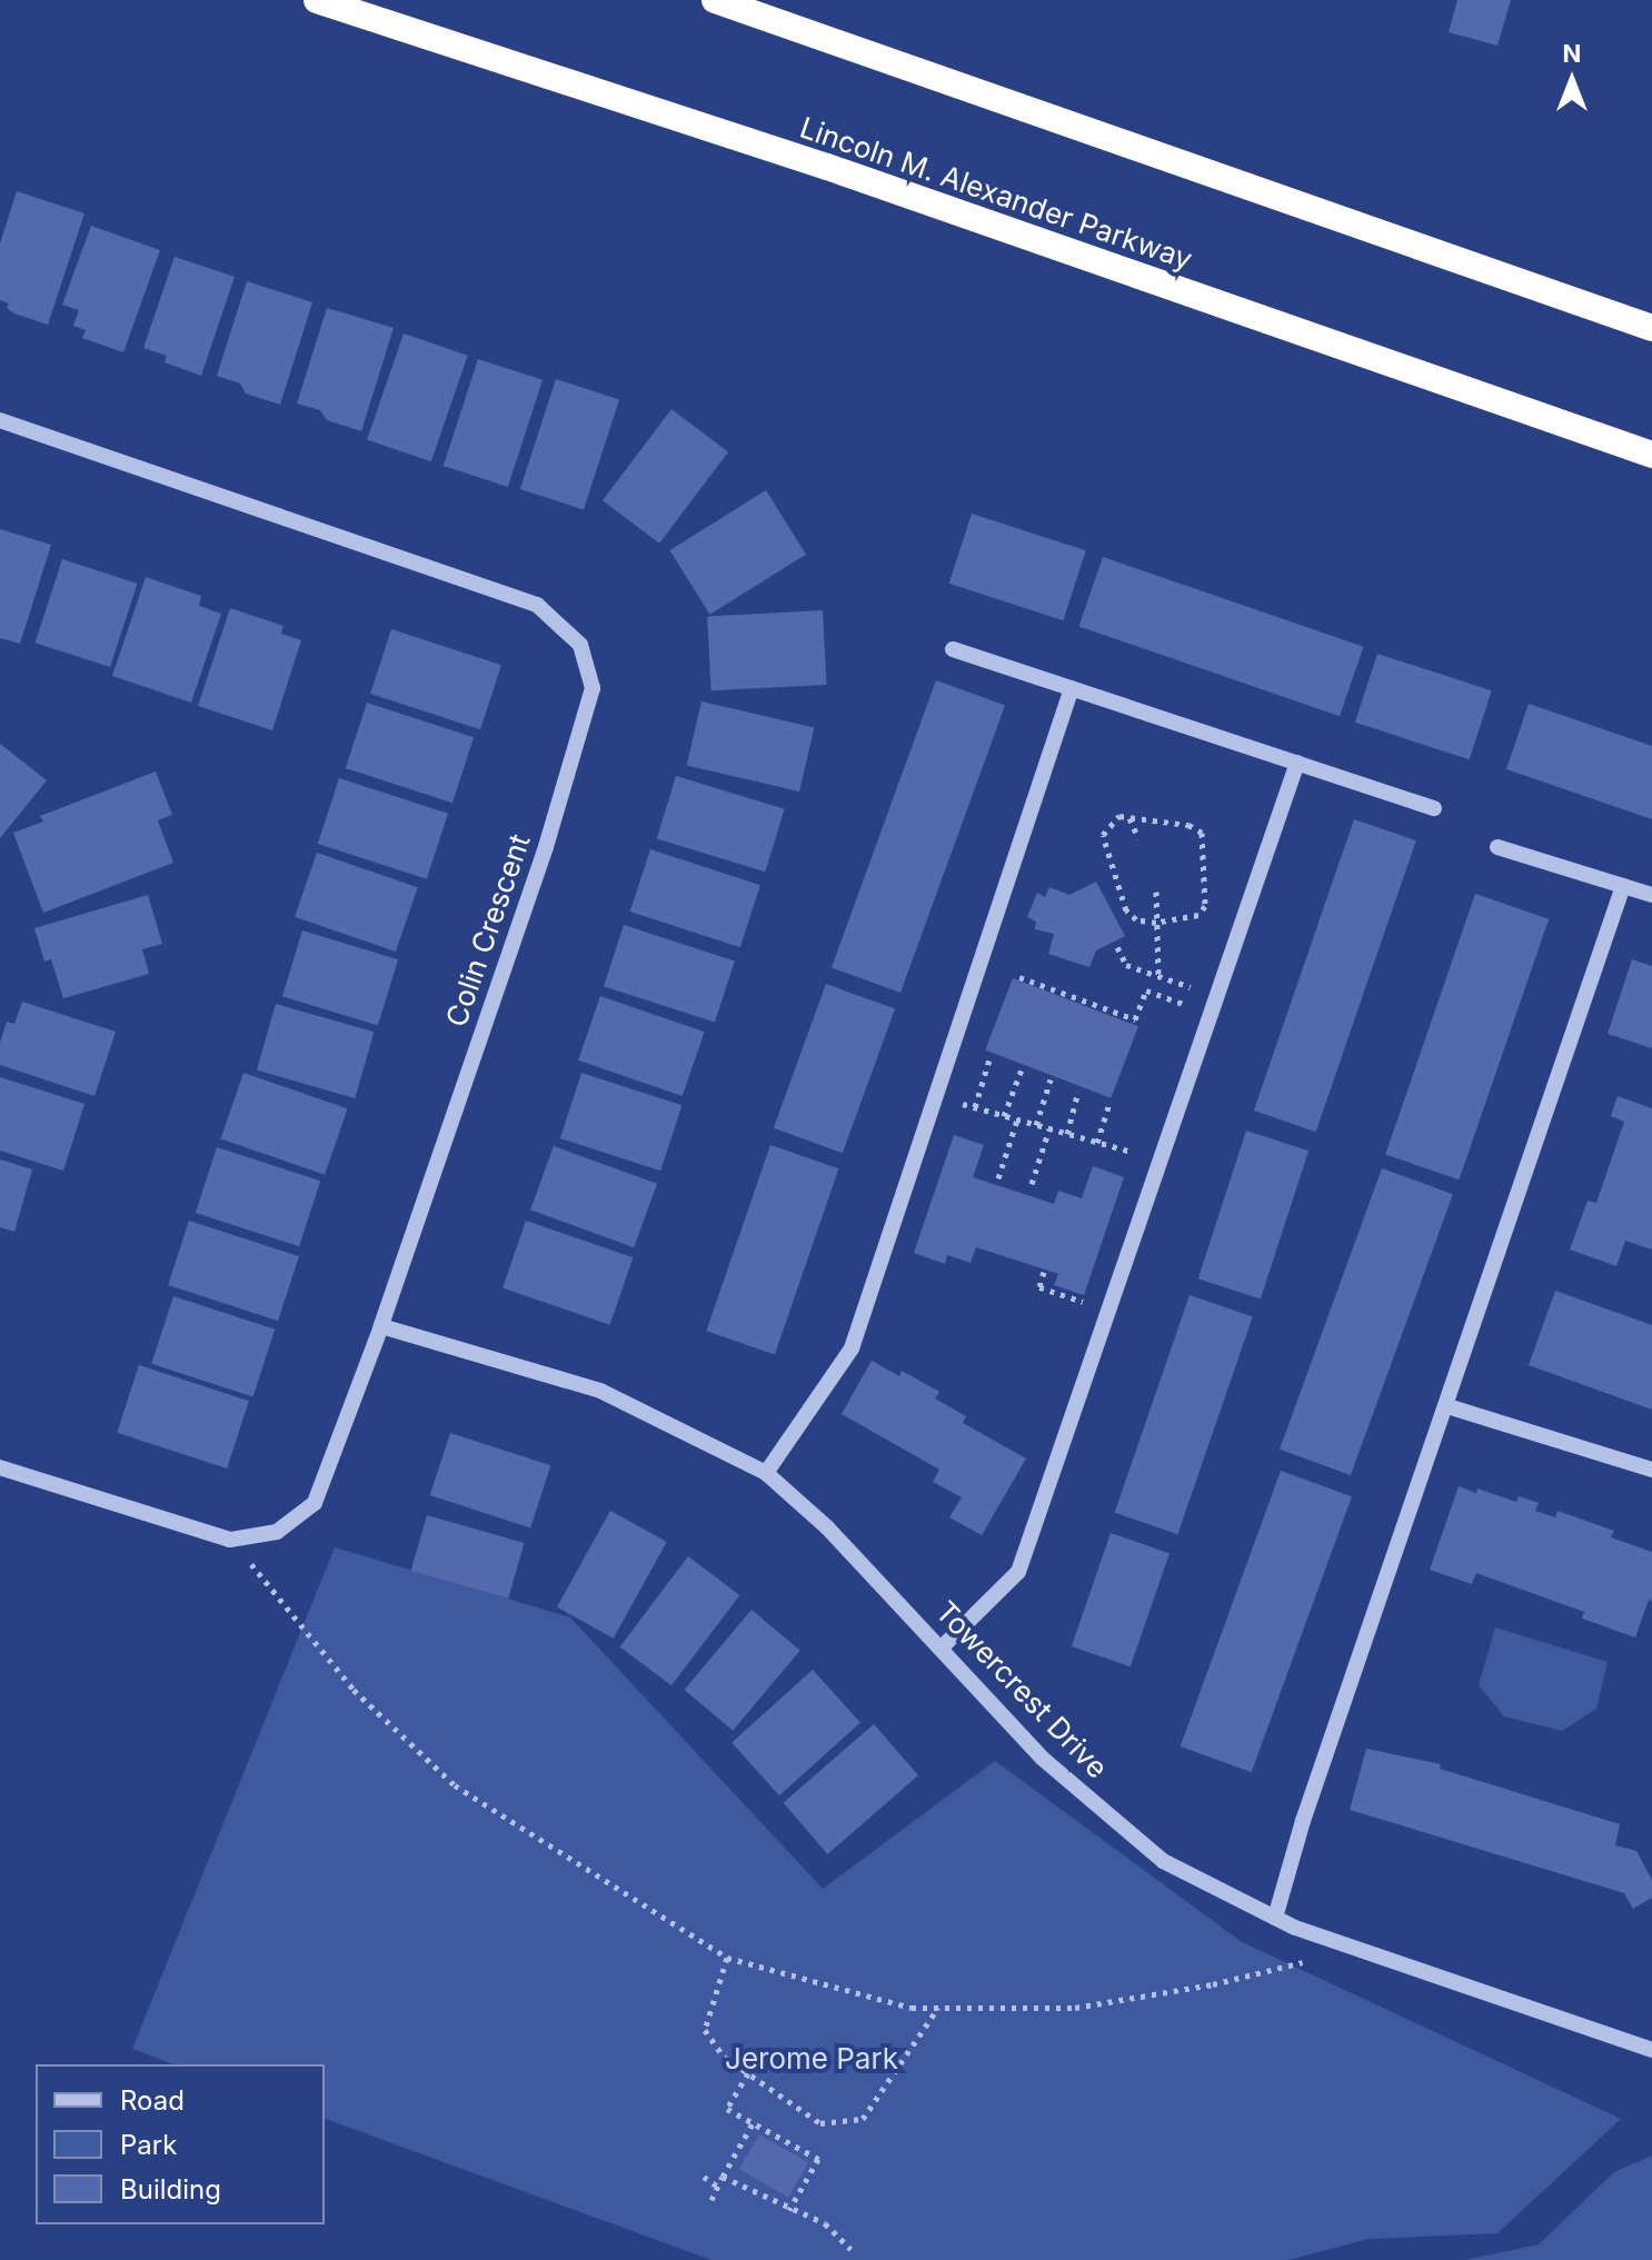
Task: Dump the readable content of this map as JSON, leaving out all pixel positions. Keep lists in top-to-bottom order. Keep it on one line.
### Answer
{"streets":{"highway":["Lincoln M. Alexander Parkway"],"street":["Colin Crescent","Towercrest Drive"]},"crossings":[["Colin Crescent","Towercrest Drive"]],"parks":["Jerome Park"],"legend":["Road","Park","Building"],"north":"top"}
